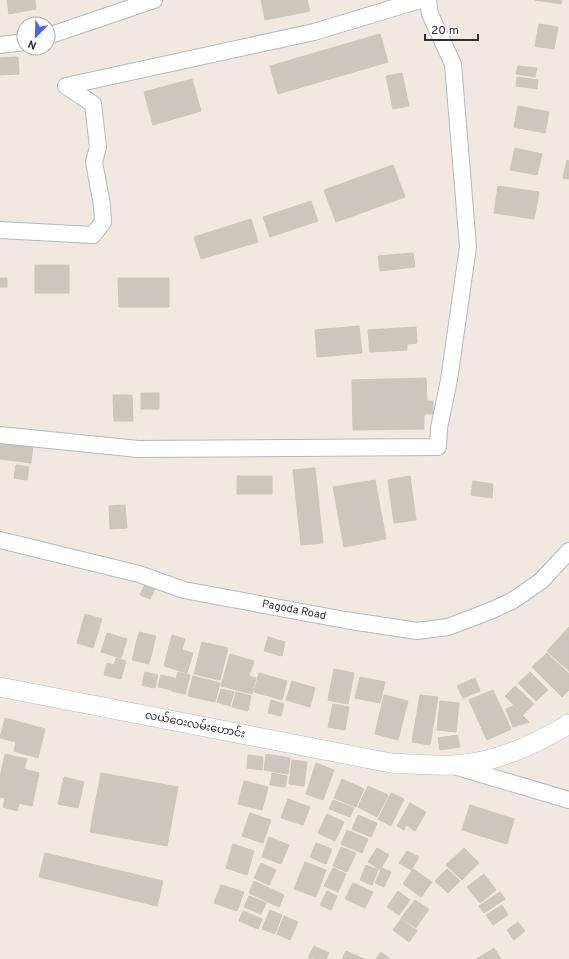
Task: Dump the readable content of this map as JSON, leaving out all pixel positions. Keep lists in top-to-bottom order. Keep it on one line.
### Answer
{"streets":{"street":["Pagoda Road","လယ်ဝေးလမ်းဟောင်း"]},"scale_bar":"20 m","north":"bottom left"}
